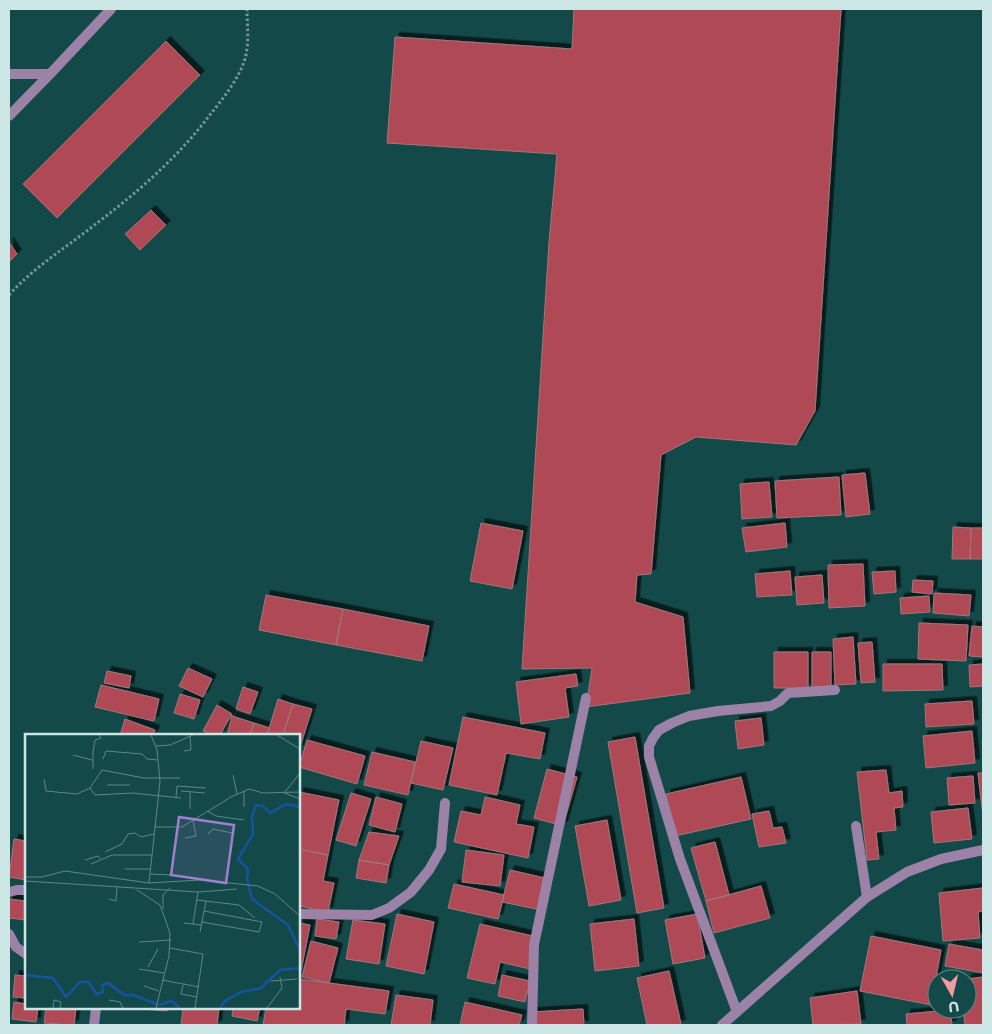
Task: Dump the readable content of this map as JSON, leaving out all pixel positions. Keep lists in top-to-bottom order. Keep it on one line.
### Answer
{"north":"bottom"}
